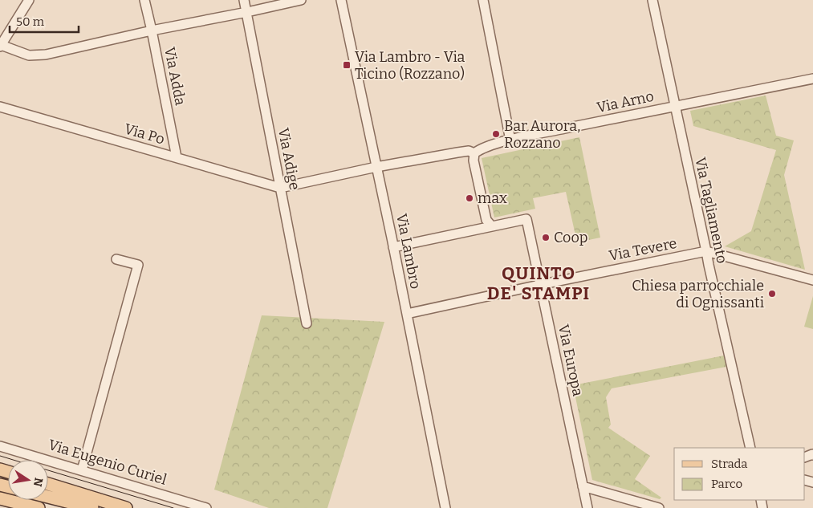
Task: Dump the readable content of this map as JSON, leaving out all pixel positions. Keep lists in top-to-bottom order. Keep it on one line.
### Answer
{"streets":{"street":["Via Adda","Via Arno","Via Po","Via Adige","Via Tagliamento","Via Tevere","Via Lambro","Via Europa","Via Eugenio Curiel"]},"crossings":[["Via Adda","Via Po"],["Via Arno","Via Po"],["Via Arno","Via Adige"],["Via Arno","Via Tagliamento"],["Via Arno","Via Lambro"],["Via Po","Via Adige"],["Via Tagliamento","Via Tevere"],["Via Tevere","Via Lambro"],["Via Tevere","Via Europa"]],"districts":["QUINTO DE' STAMPI"],"places":{"transit":["Via Lambro - Via Ticino (Rozzano)"],"other":["Bar Aurora, Rozzano","max","Coop","Chiesa parrocchiale di Ognissanti"]},"legend":["Strada","Parco"],"scale_bar":"50 m","north":"right"}
